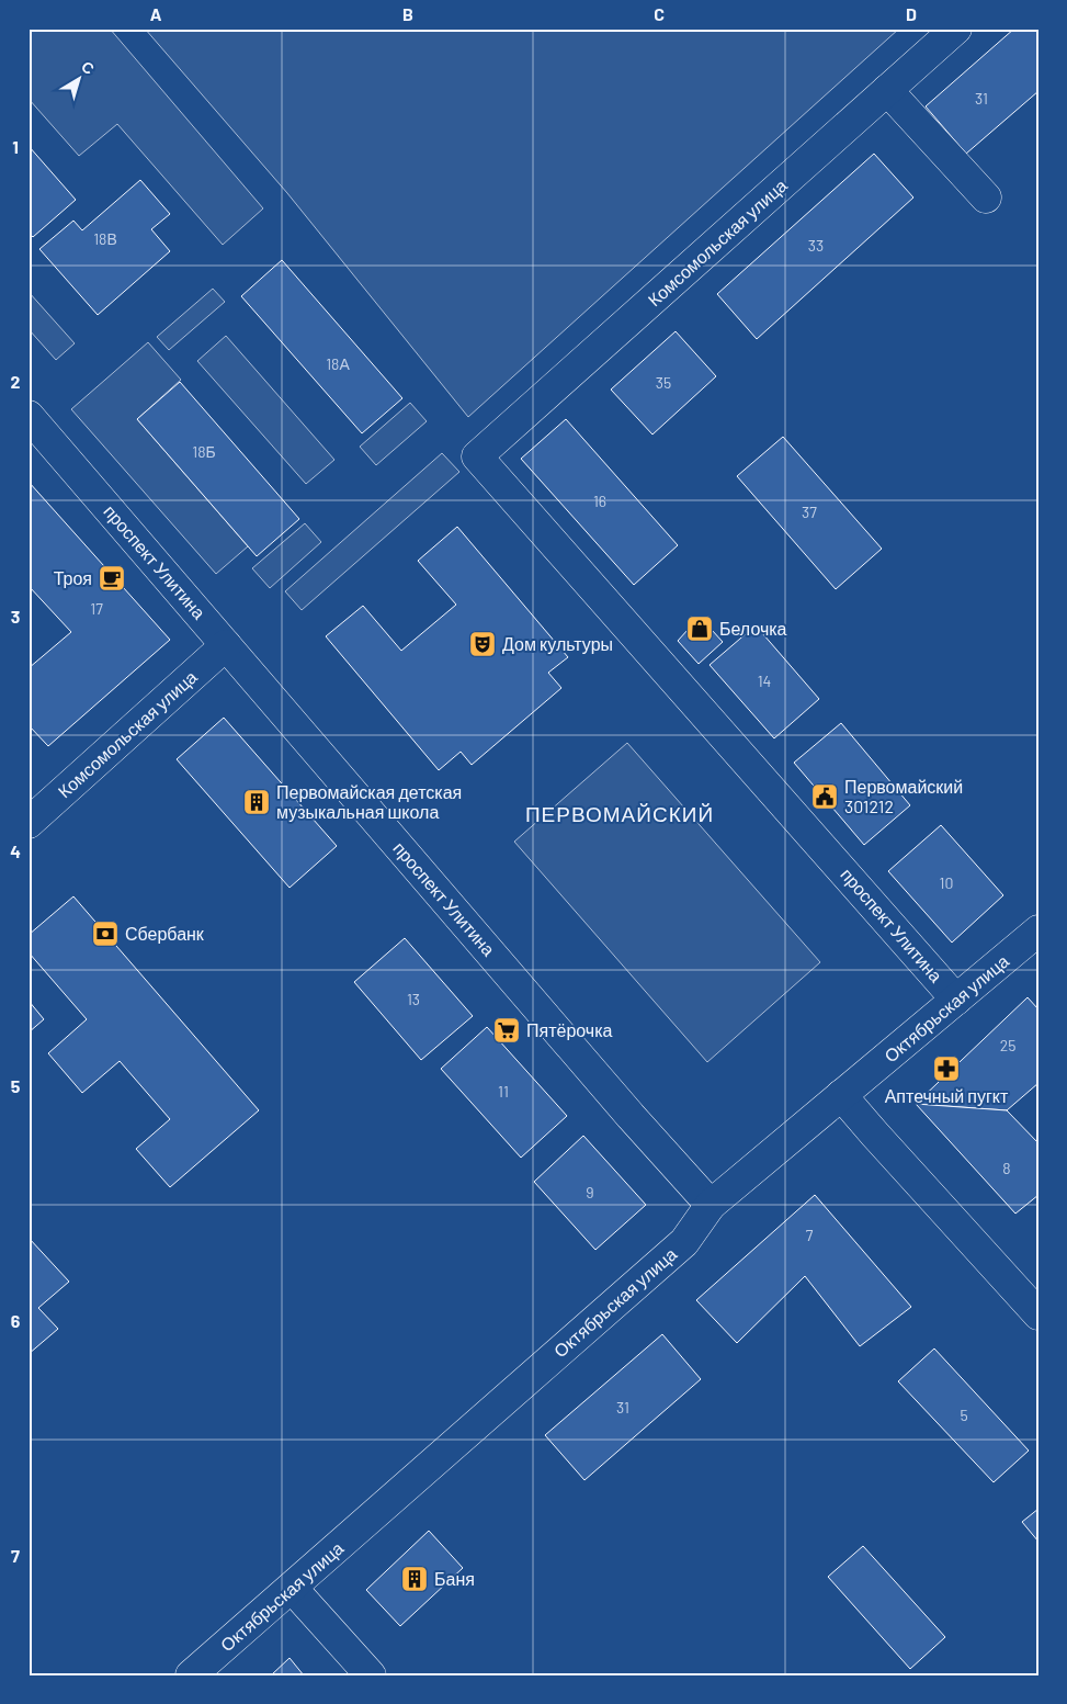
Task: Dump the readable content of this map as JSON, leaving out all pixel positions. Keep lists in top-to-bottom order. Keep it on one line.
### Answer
{"streets":{"street":["Комсомольская улица","проспект Улитина","Октябрьская улица"]},"crossings":[["Комсомольская улица","проспект Улитина"],["проспект Улитина","Октябрьская улица"]],"districts":["ПЕРВОМАЙСКИЙ"],"places":{"cafe":["Троя"],"shop":["Белочка"],"theatre":["Дом культуры"],"public building":["Первомайский 301212"],"building":["Первомайская детская музыкальная школа","Баня"],"bank":["Сбербанк"],"supermarket":["Пятёрочка"],"pharmacy":["Аптечный пугкт"]},"house_numbers":["31","18В","33","18А","35","18Б","16","37","17","14","10","13","25","11","8","9","7","31","5"],"north":"top right","grid":{"columns":["A","B","C","D"],"rows":["1","2","3","4","5","6","7"]}}
